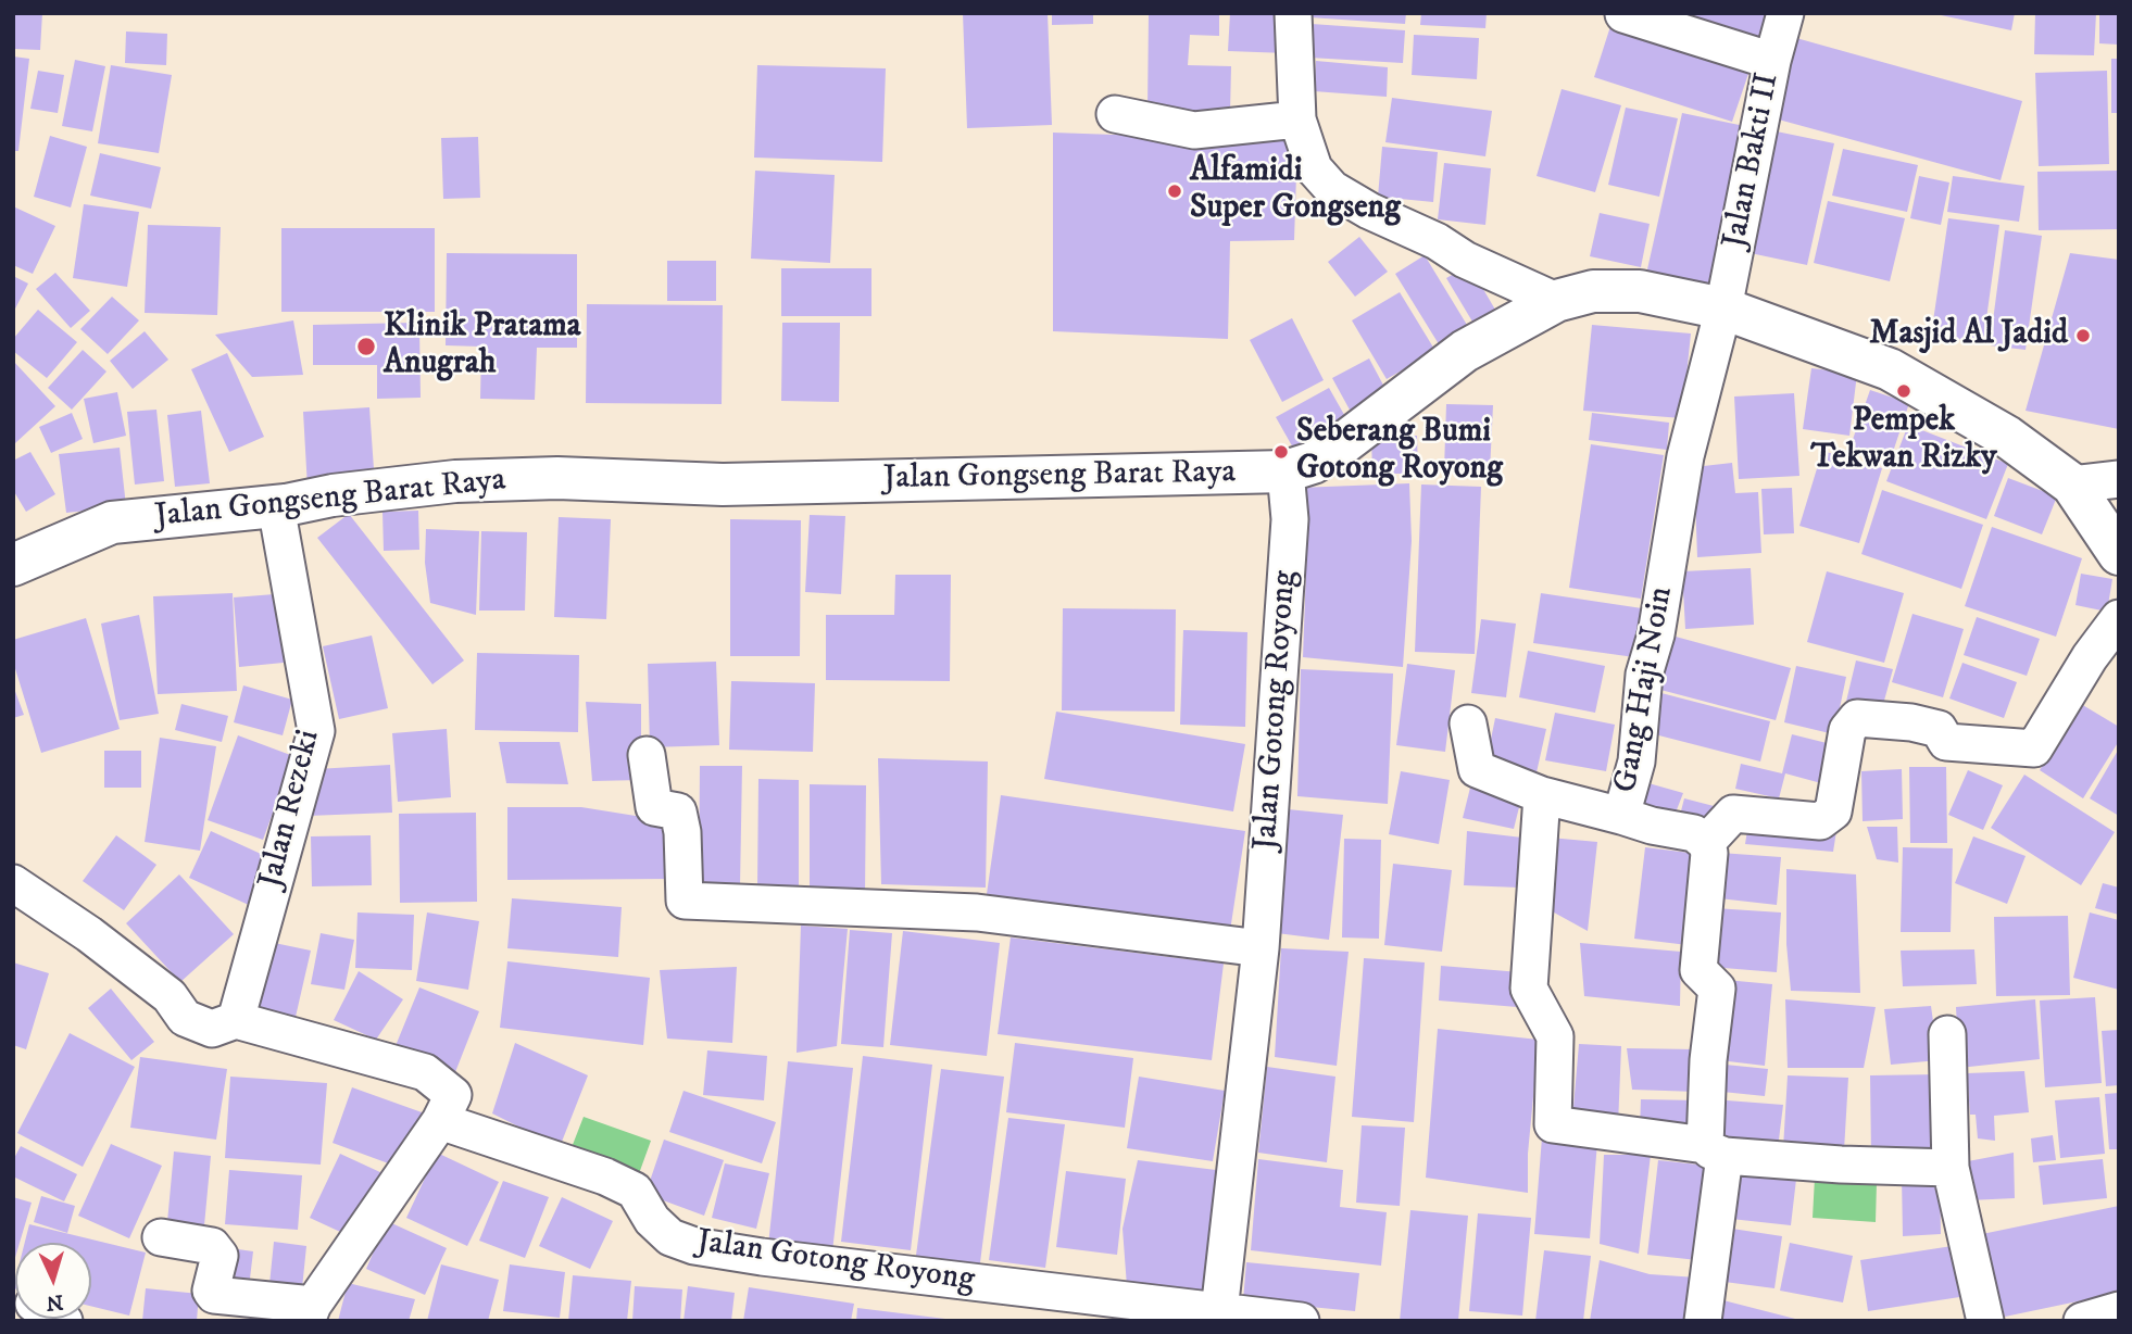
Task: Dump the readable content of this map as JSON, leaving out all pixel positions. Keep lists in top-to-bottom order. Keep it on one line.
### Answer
{"streets":{"street":["Jalan Bakti II","Jalan Gongseng Barat Raya","Gang Haji Noin","Jalan Gotong Royong","Jalan Rezeki"]},"crossings":[["Jalan Bakti II","Jalan Gongseng Barat Raya"],["Jalan Bakti II","Gang Haji Noin"],["Jalan Gongseng Barat Raya","Gang Haji Noin"],["Jalan Gongseng Barat Raya","Jalan Gotong Royong"],["Jalan Gongseng Barat Raya","Jalan Rezeki"]],"places":["Alfamidi Super Gongseng","Masjid Al Jadid","Klinik Pratama Anugrah","Pempek Tekwan Rizky","Seberang Bumi Gotong Royong"],"north":"bottom"}
